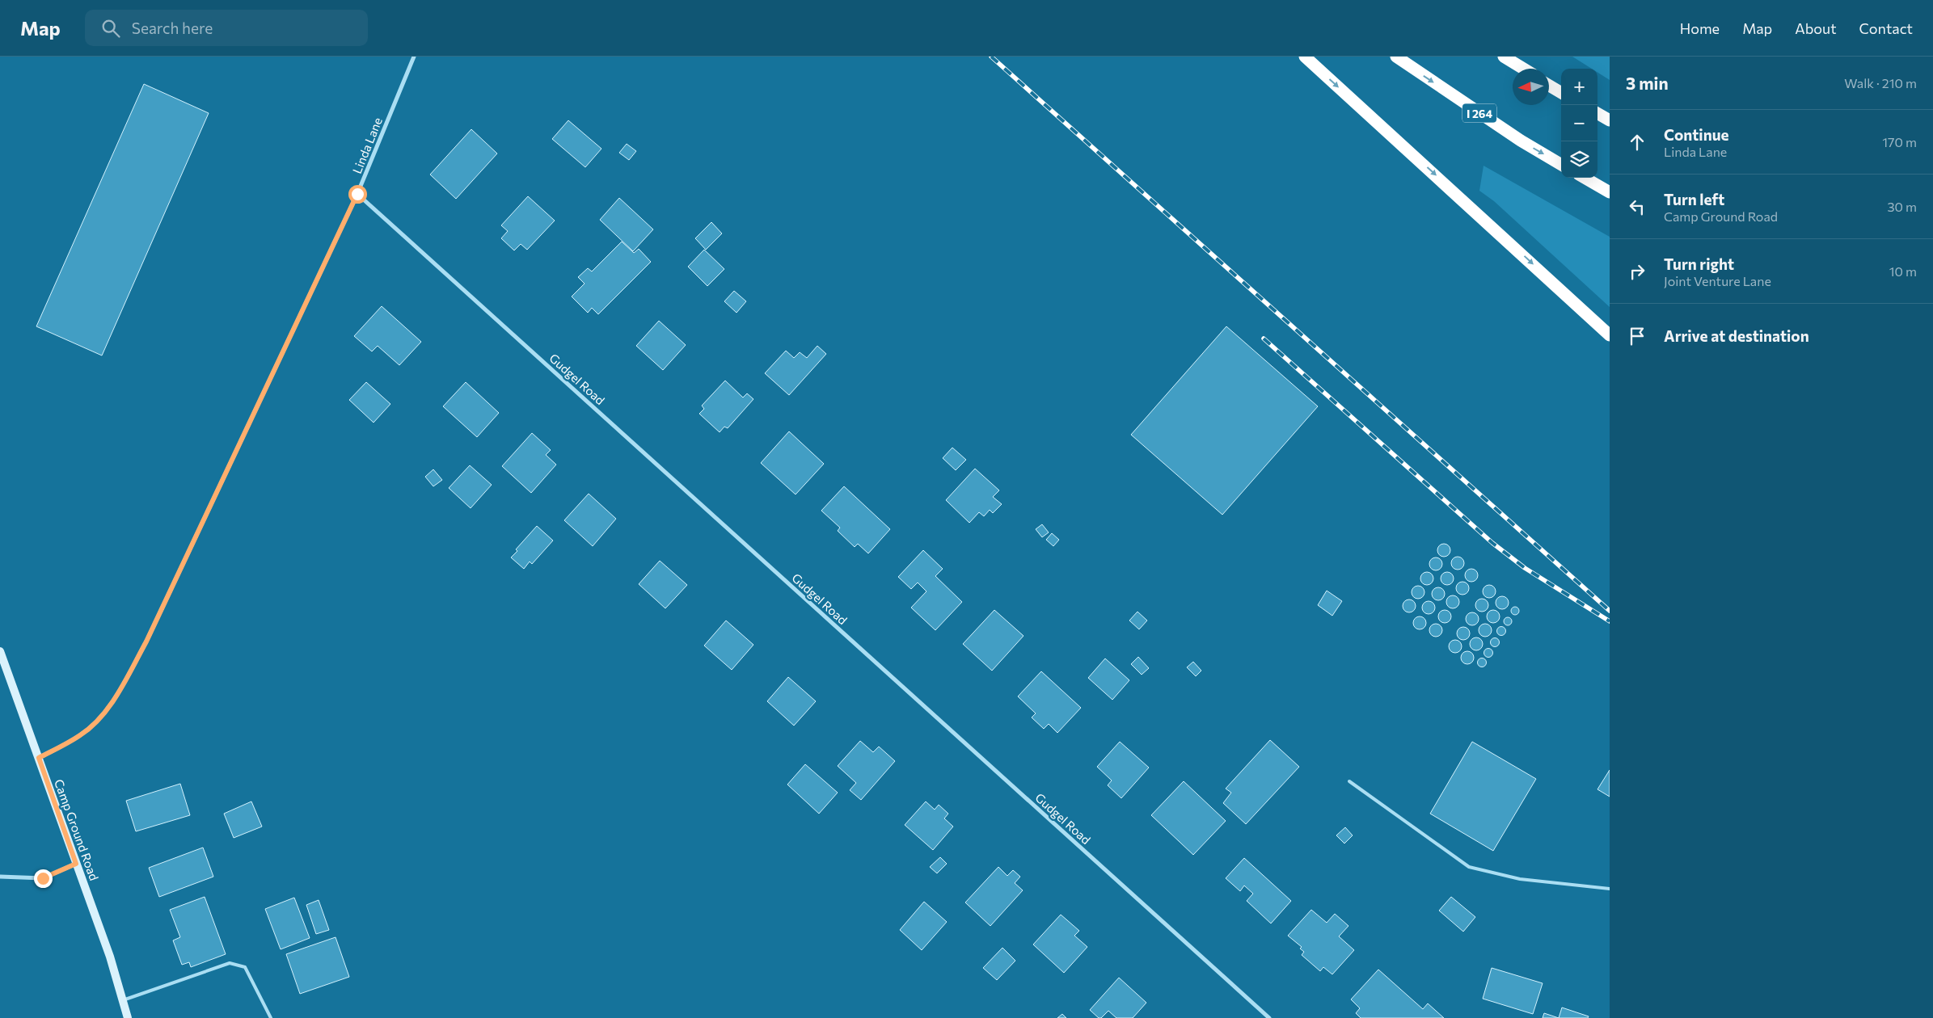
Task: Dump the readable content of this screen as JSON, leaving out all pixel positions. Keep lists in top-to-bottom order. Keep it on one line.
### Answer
{"streets":{"highway":["I 264"],"street":["Linda Lane","Gudgel Road","Camp Ground Road"]},"crossings":[["Linda Lane","Gudgel Road"],["Linda Lane","Camp Ground Road"]],"north":"left","page":{"header":"Map","search":"Search here","nav":["Home","Map","About","Contact"],"heading":["3 min","Walk · 210 m"],"map_buttons":["+","−"],"list":[["Continue","Linda Lane","170 m"],["Turn left","Camp Ground Road","30 m"],["Turn right","Joint Venture Lane","10 m"],"Arrive at destination"]}}
